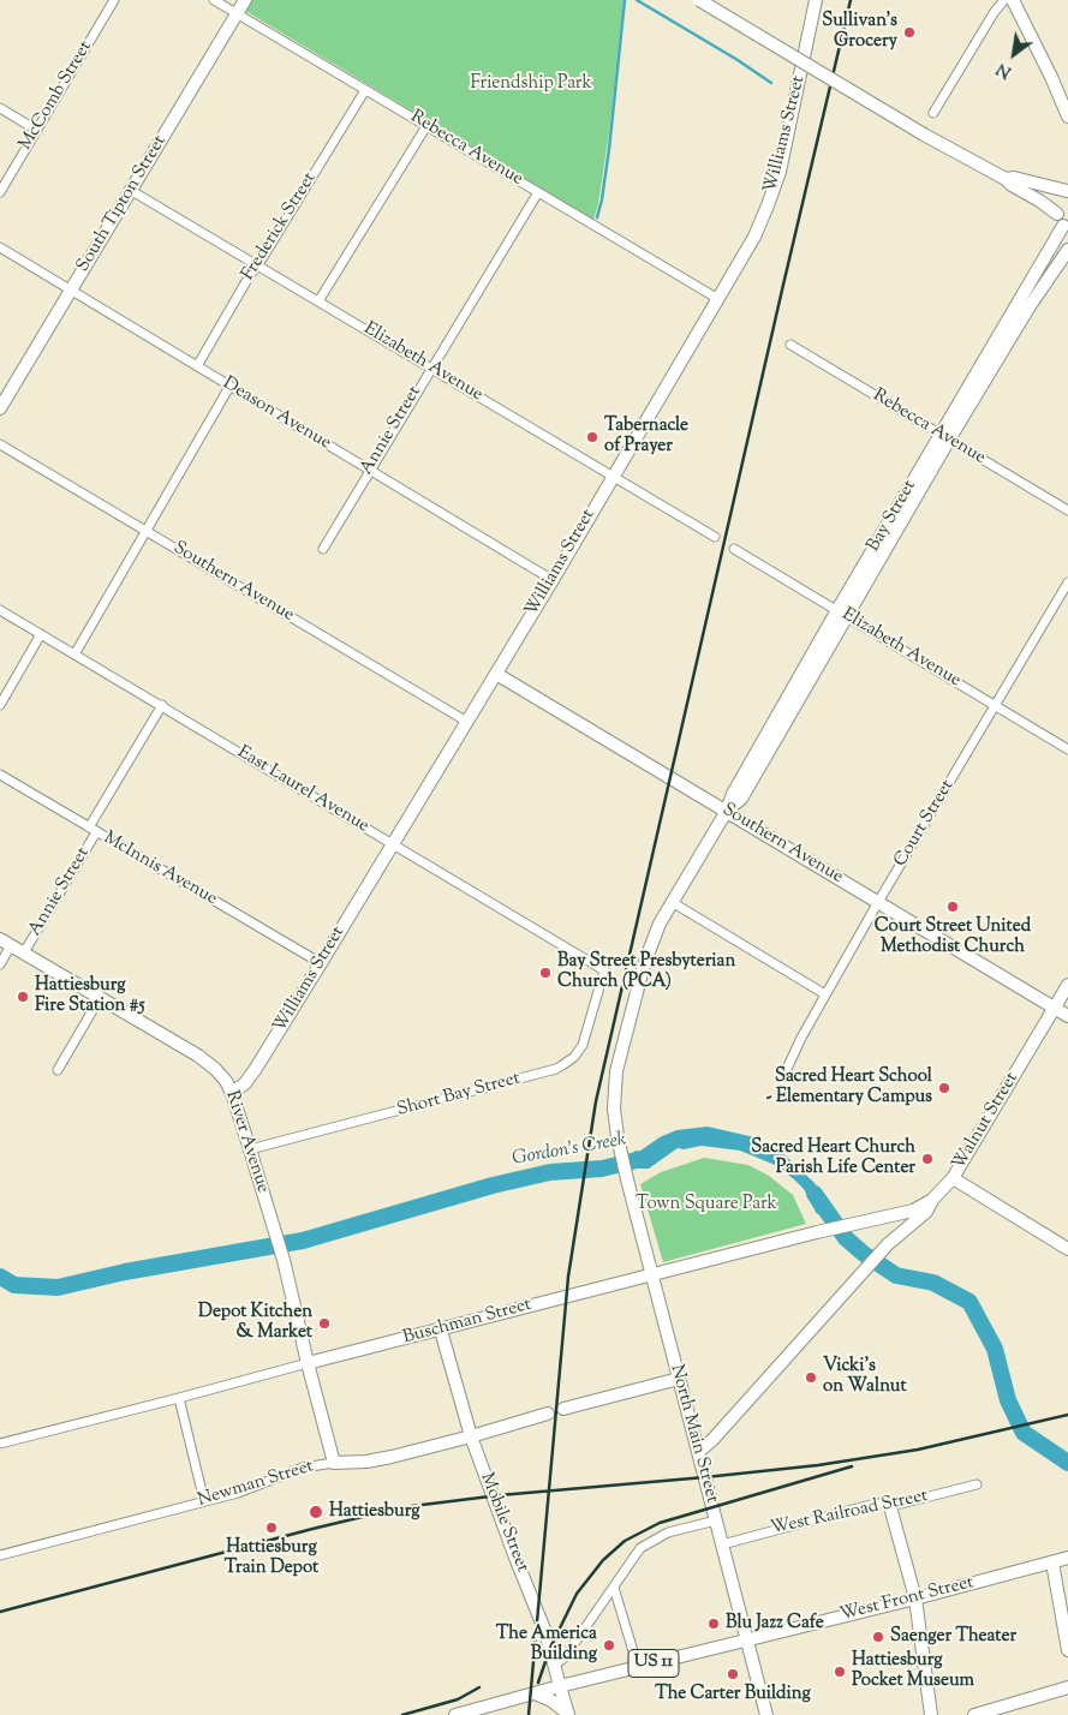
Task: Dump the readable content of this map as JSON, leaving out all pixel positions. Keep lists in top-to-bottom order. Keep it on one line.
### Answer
{"streets":{"street":["McComb Street","Williams Street","Rebecca Avenue","South Tipton Street","Frederick Street","Elizabeth Avenue","Deason Avenue","Annie Street","Bay Street","Southern Avenue","East Laurel Avenue","Court Street","McInnis Avenue","Short Bay Street","Walnut Street","River Avenue","Buschman Street","North Main Street","Newman Street","West Railroad Street","Mobile Street","West Front Street","US 11"]},"crossings":[["Williams Street","Rebecca Avenue"],["Williams Street","Elizabeth Avenue"],["Williams Street","Deason Avenue"],["Williams Street","Southern Avenue"],["Williams Street","East Laurel Avenue"],["Williams Street","McInnis Avenue"],["Williams Street","River Avenue"],["Rebecca Avenue","South Tipton Street"],["Rebecca Avenue","Frederick Street"],["Rebecca Avenue","Annie Street"],["Rebecca Avenue","Bay Street"],["South Tipton Street","Elizabeth Avenue"],["South Tipton Street","Deason Avenue"],["Frederick Street","Elizabeth Avenue"],["Frederick Street","Deason Avenue"],["Elizabeth Avenue","Annie Street"],["Elizabeth Avenue","Bay Street"],["Elizabeth Avenue","Court Street"],["Deason Avenue","Annie Street"],["Annie Street","East Laurel Avenue"],["Annie Street","McInnis Avenue"],["Annie Street","River Avenue"],["Bay Street","Southern Avenue"],["Bay Street","North Main Street"],["Southern Avenue","Court Street"],["Southern Avenue","Walnut Street"],["East Laurel Avenue","Short Bay Street"],["Short Bay Street","River Avenue"],["Walnut Street","Buschman Street"],["Walnut Street","North Main Street"],["River Avenue","Buschman Street"],["River Avenue","Newman Street"],["Buschman Street","North Main Street"],["Buschman Street","Mobile Street"],["North Main Street","West Railroad Street"],["North Main Street","West Front Street"],["North Main Street","US 11"],["Newman Street","Mobile Street"],["Mobile Street","US 11"],["West Front Street","US 11"]],"water":["Gordon's Creek"],"parks":["Friendship Park","Town Square Park"],"places":["Sullivan's Grocery","Tabernacle of Prayer","Court Street United Methodist Church","Bay Street Presbyterian Church (PCA)","Hattiesburg Fire Station #5","Sacred Heart School - Elementary Campus","Sacred Heart Church Parish Life Center","Depot Kitchen & Market","Vicki's on Walnut","Hattiesburg","Hattiesburg Train Depot","Blu Jazz Cafe","Saenger Theater","The America Building","Hattiesburg Pocket Museum","The Carter Building"],"north":"bottom left"}
